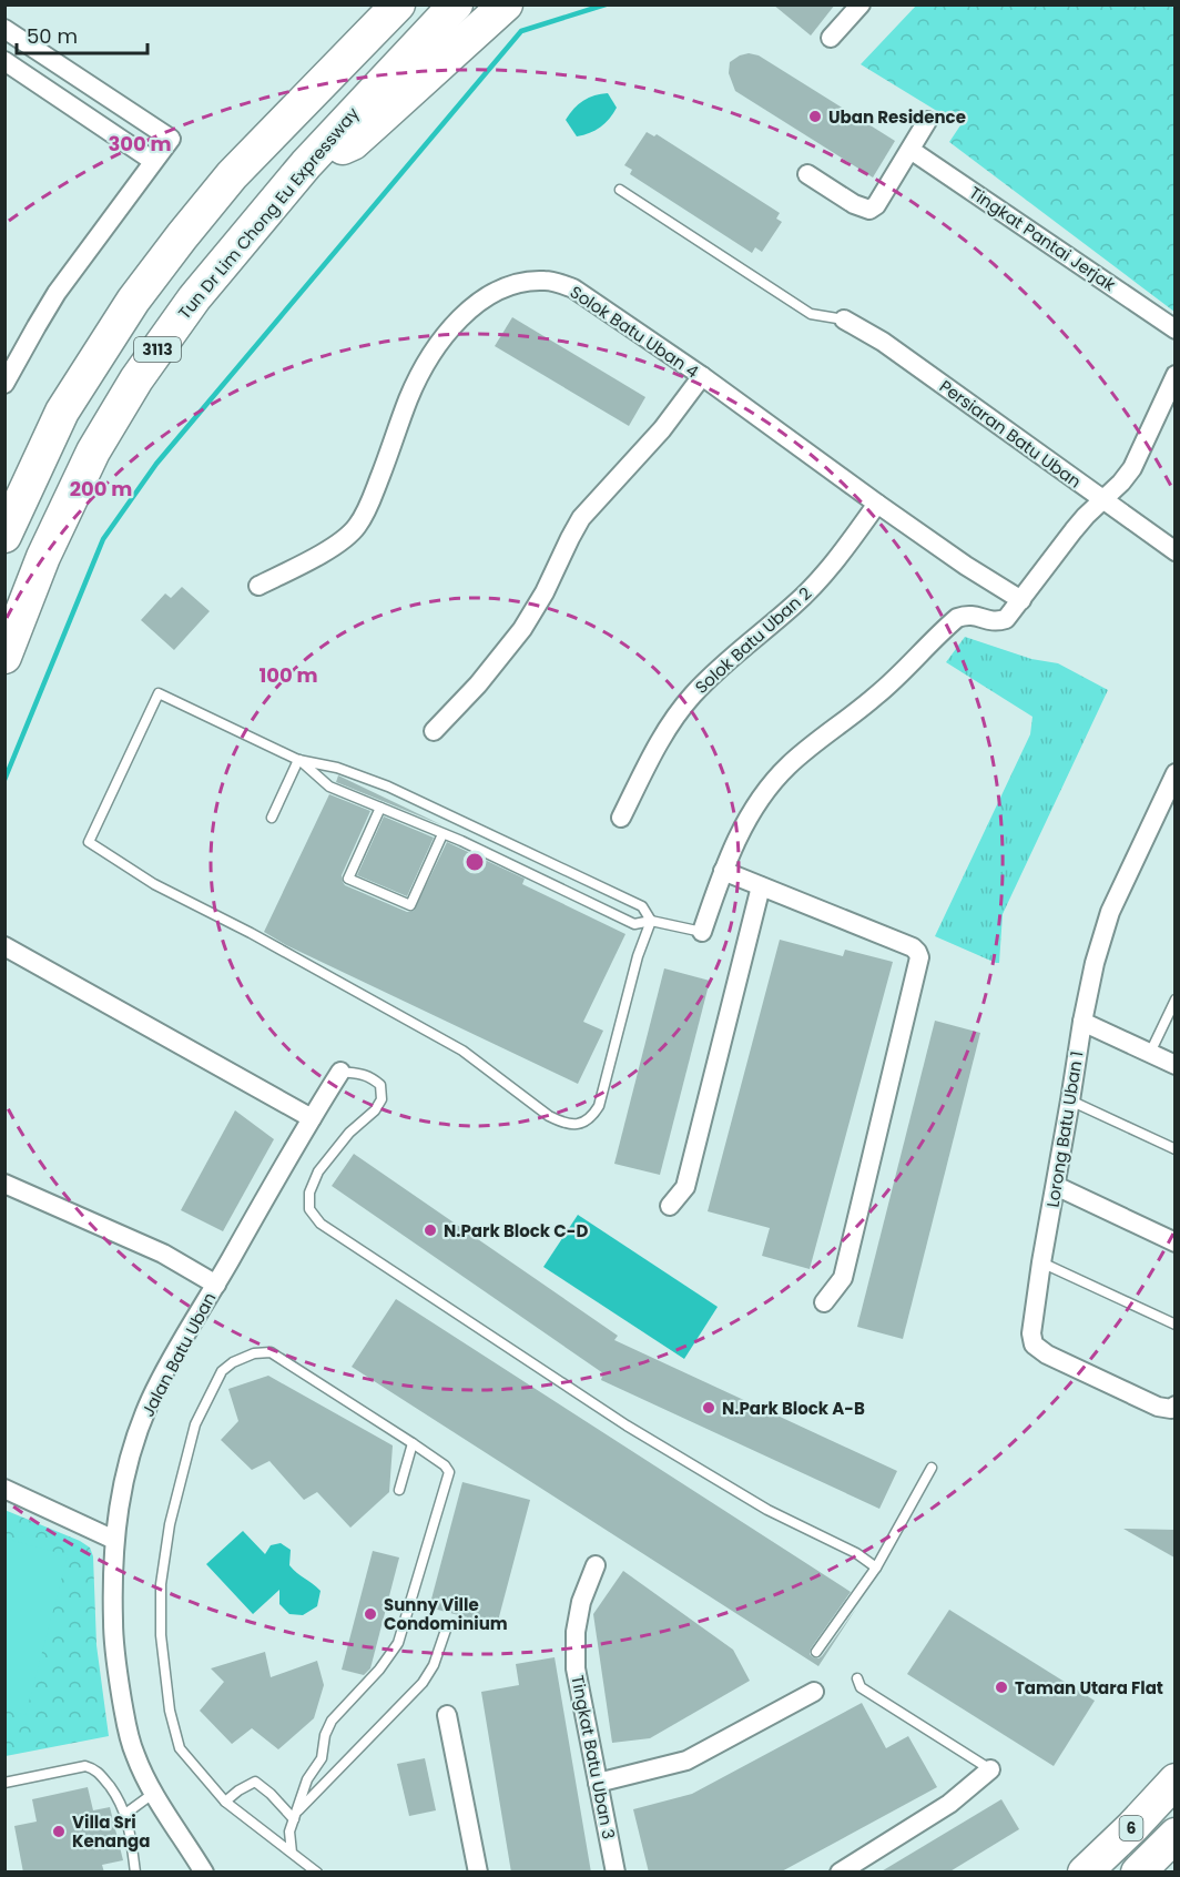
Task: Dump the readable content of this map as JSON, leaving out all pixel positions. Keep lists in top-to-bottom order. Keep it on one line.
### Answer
{"streets":{"highway":["Tun Dr Lim Chong Eu Expressway","3113","6"],"street":["Tingkat Pantai Jerjak","Solok Batu Uban 4","Persiaran Batu Uban","Solok Batu Uban 2","Lorong Batu Uban 1","Jalan Batu Uban","Tingkat Batu Uban 3"]},"crossings":[["Solok Batu Uban 4","Solok Batu Uban 2"]],"places":["Uban Residence","N.Park Block C-D","N.Park Block A-B","Sunny Ville Condominium","Taman Utara Flat","Villa Sri Kenanga"],"scale_bar":"50 m","rings":["300 m","200 m","100 m"]}
